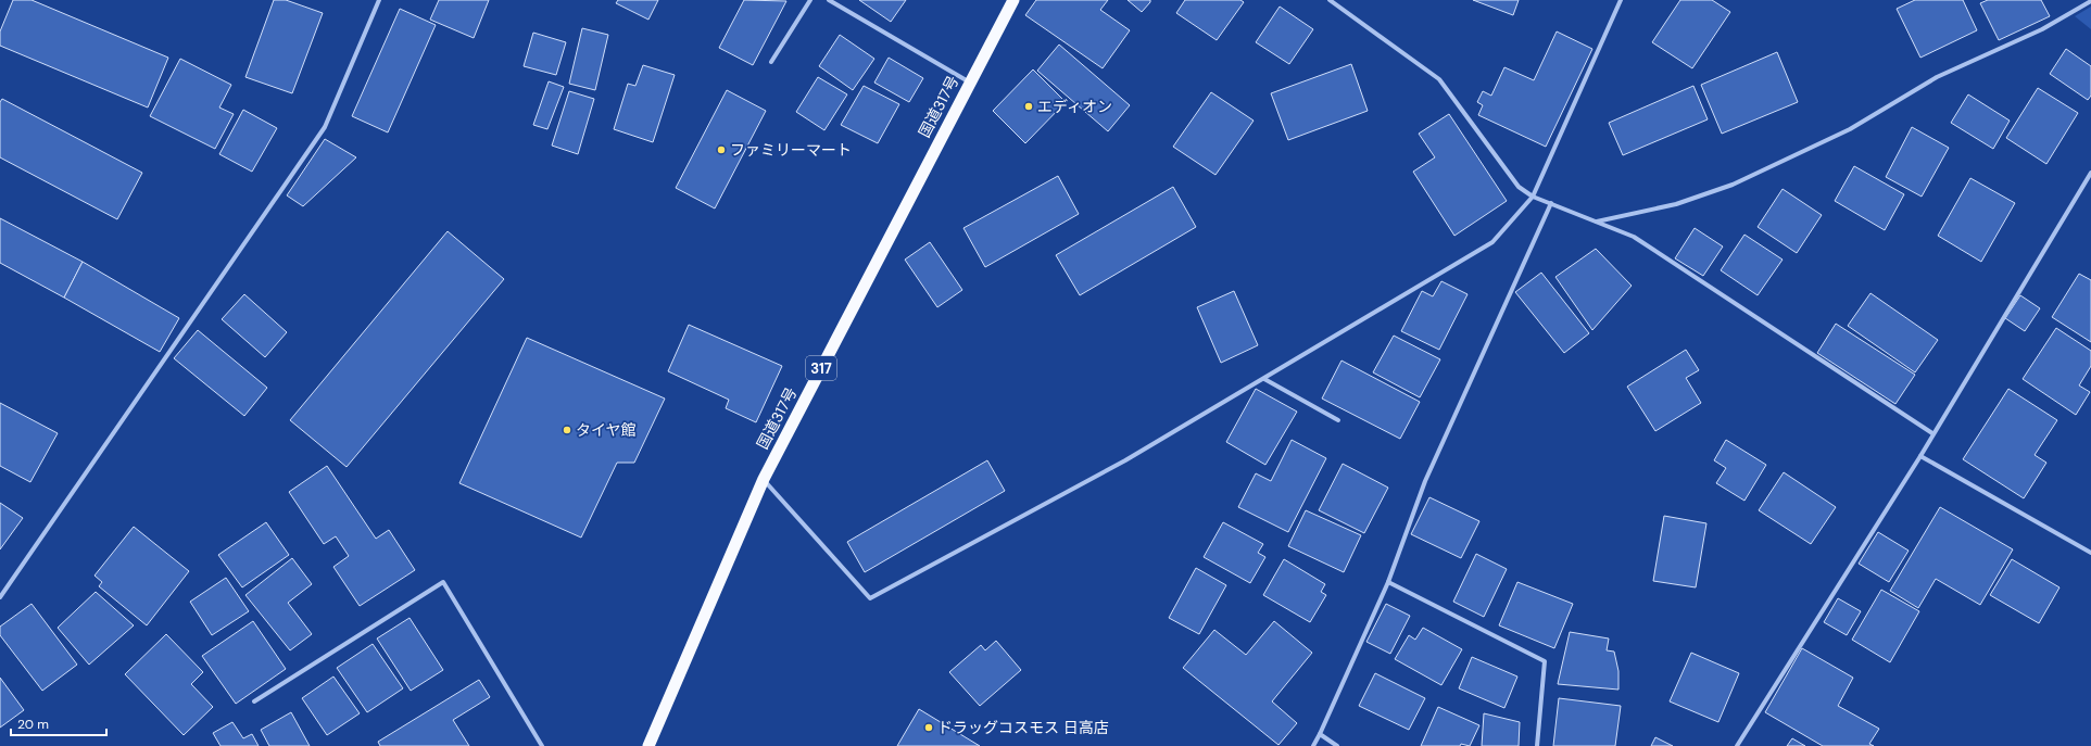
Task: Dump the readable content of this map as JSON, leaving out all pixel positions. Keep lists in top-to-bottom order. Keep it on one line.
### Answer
{"streets":{"highway":["国道317号","317"]},"places":["エディオン","ファミリーマート","タイヤ館","ドラッグコスモス 日高店"],"scale_bar":"20 m"}
